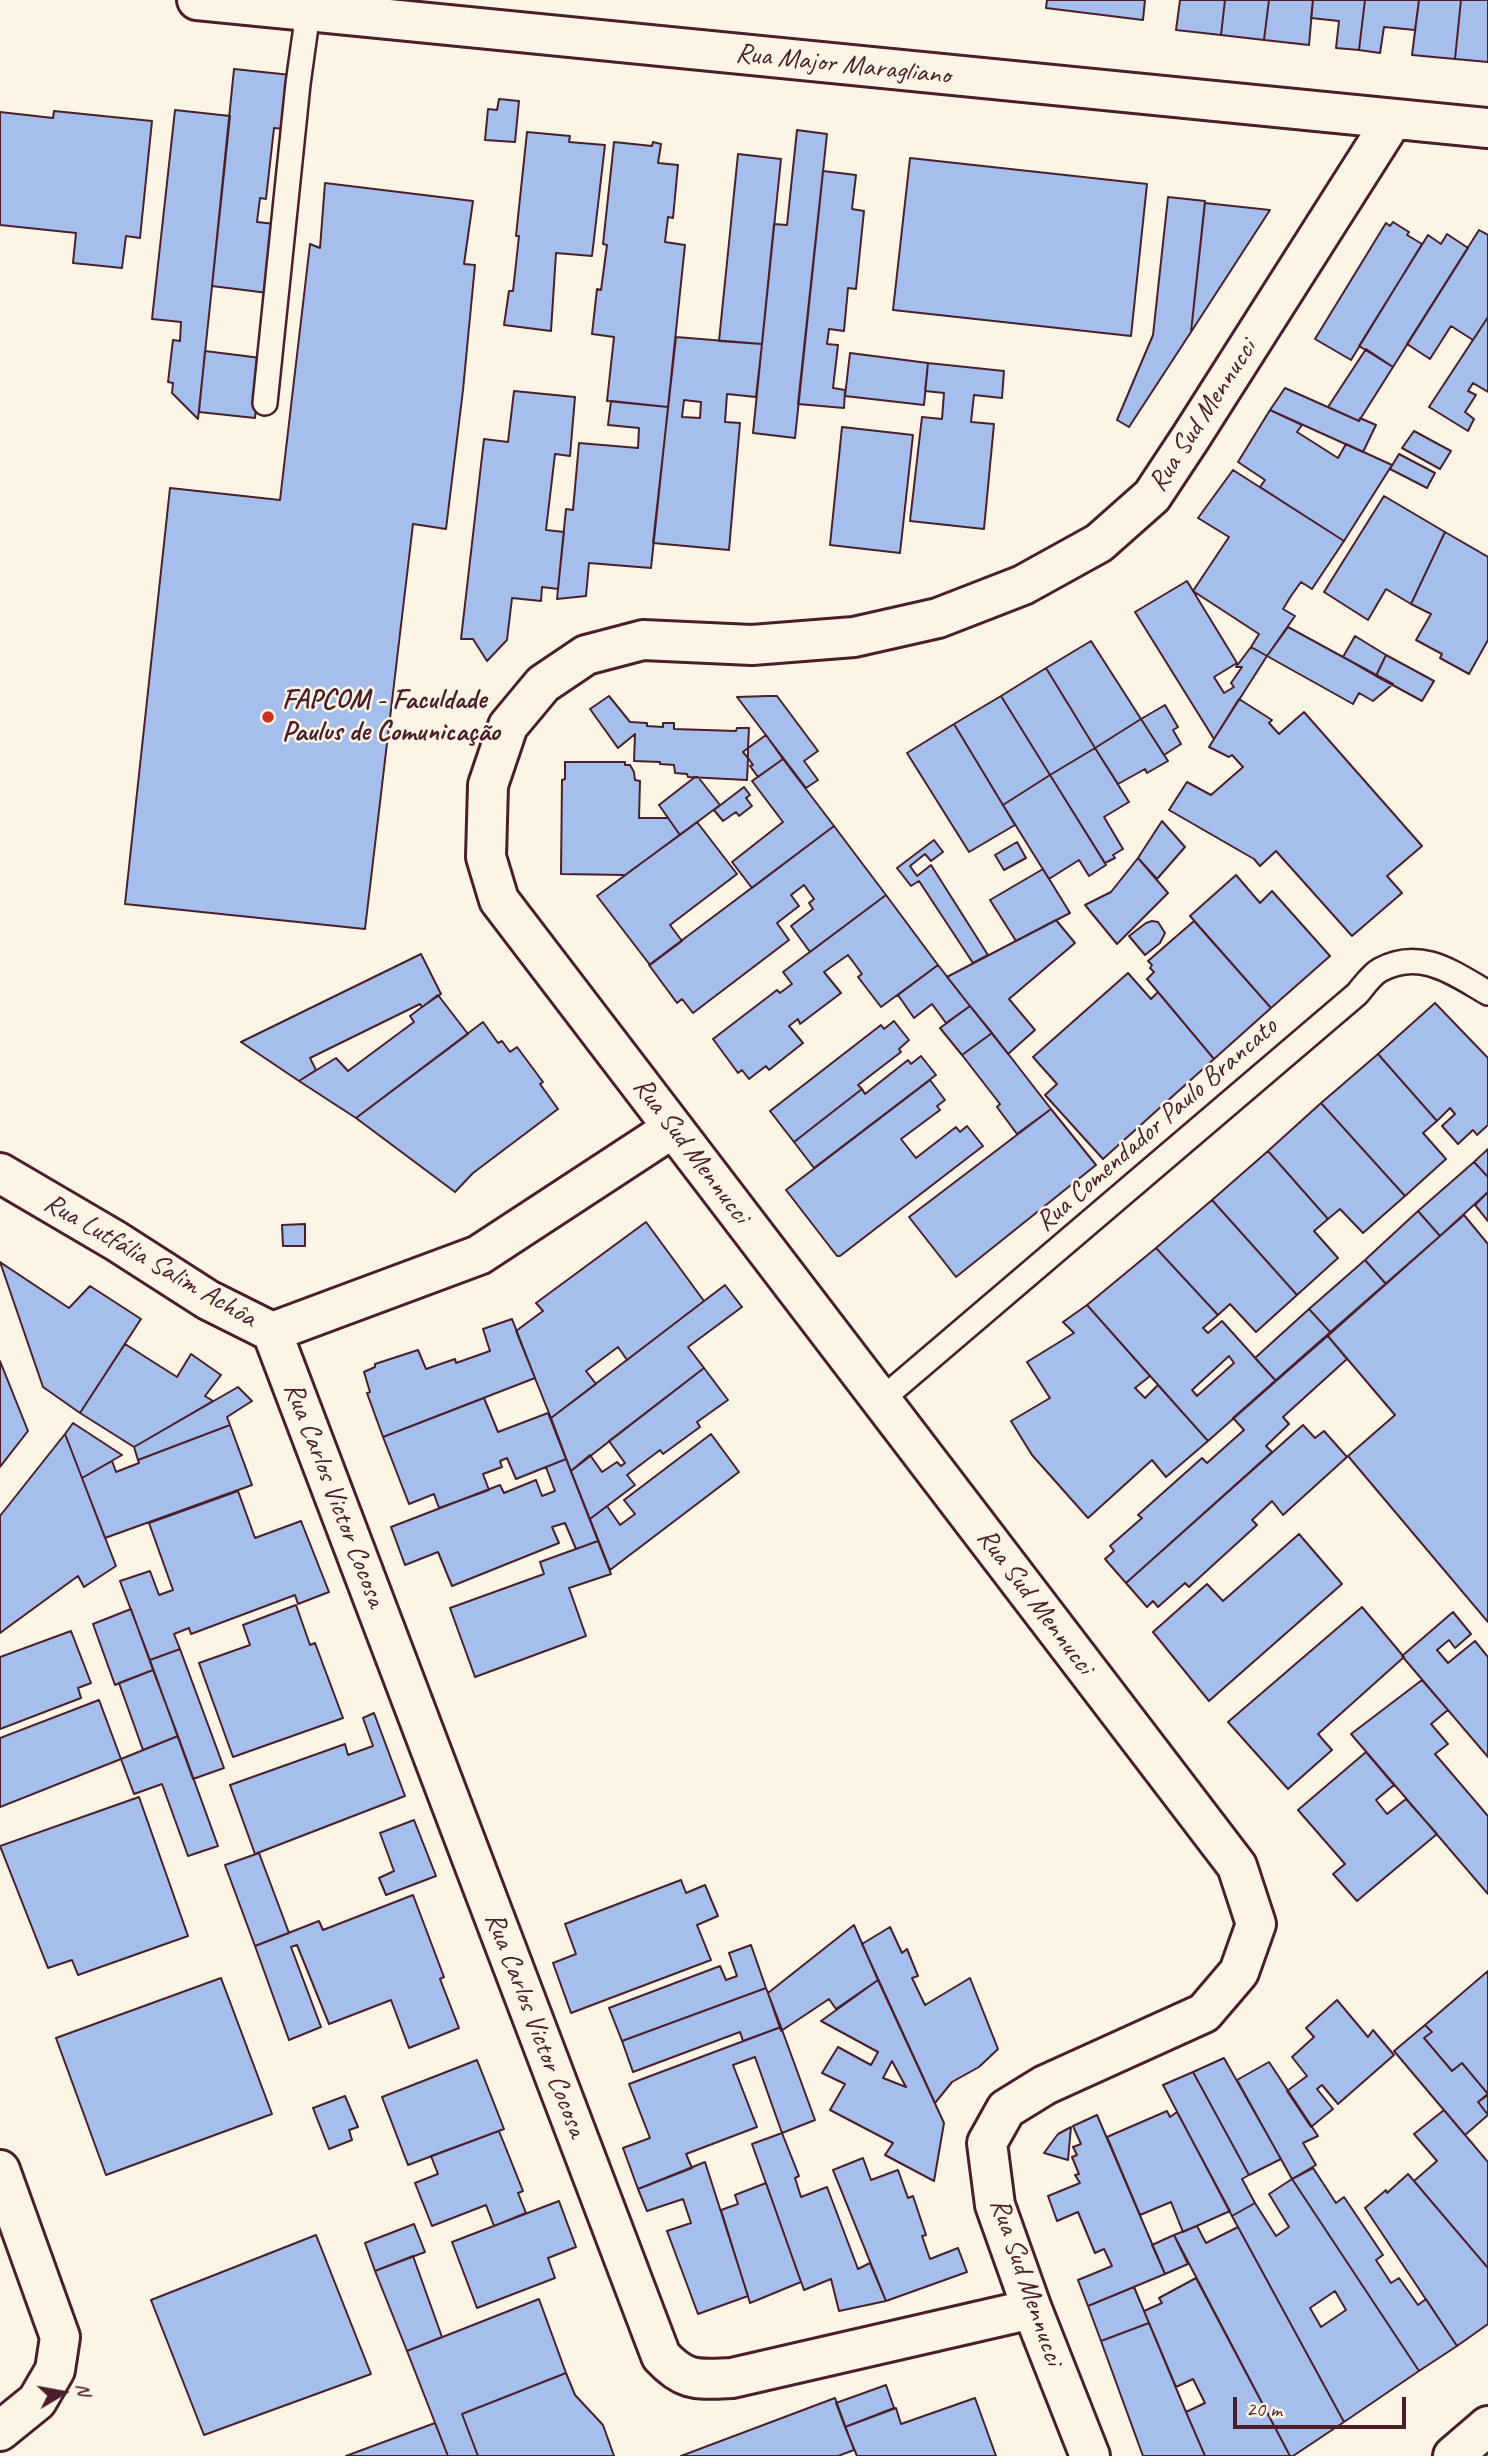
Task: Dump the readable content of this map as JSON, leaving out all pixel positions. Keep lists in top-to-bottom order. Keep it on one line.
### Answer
{"streets":{"street":["Rua Major Maragliano","Rua Sud Mennucci","Rua Lutfália Salim Achôa","Rua Carlos Victor Cocosa"],"lane":["Rua Comendador Paulo Brancato"]},"crossings":[["Rua Major Maragliano","Rua Sud Mennucci"],["Rua Sud Mennucci","Rua Comendador Paulo Brancato"],["Rua Sud Mennucci","Rua Lutfália Salim Achôa"],["Rua Sud Mennucci","Rua Carlos Victor Cocosa"],["Rua Lutfália Salim Achôa","Rua Carlos Victor Cocosa"]],"places":["FAPCOM - Faculdade Paulus de Comunicação"],"scale_bar":"20 m","north":"right"}
